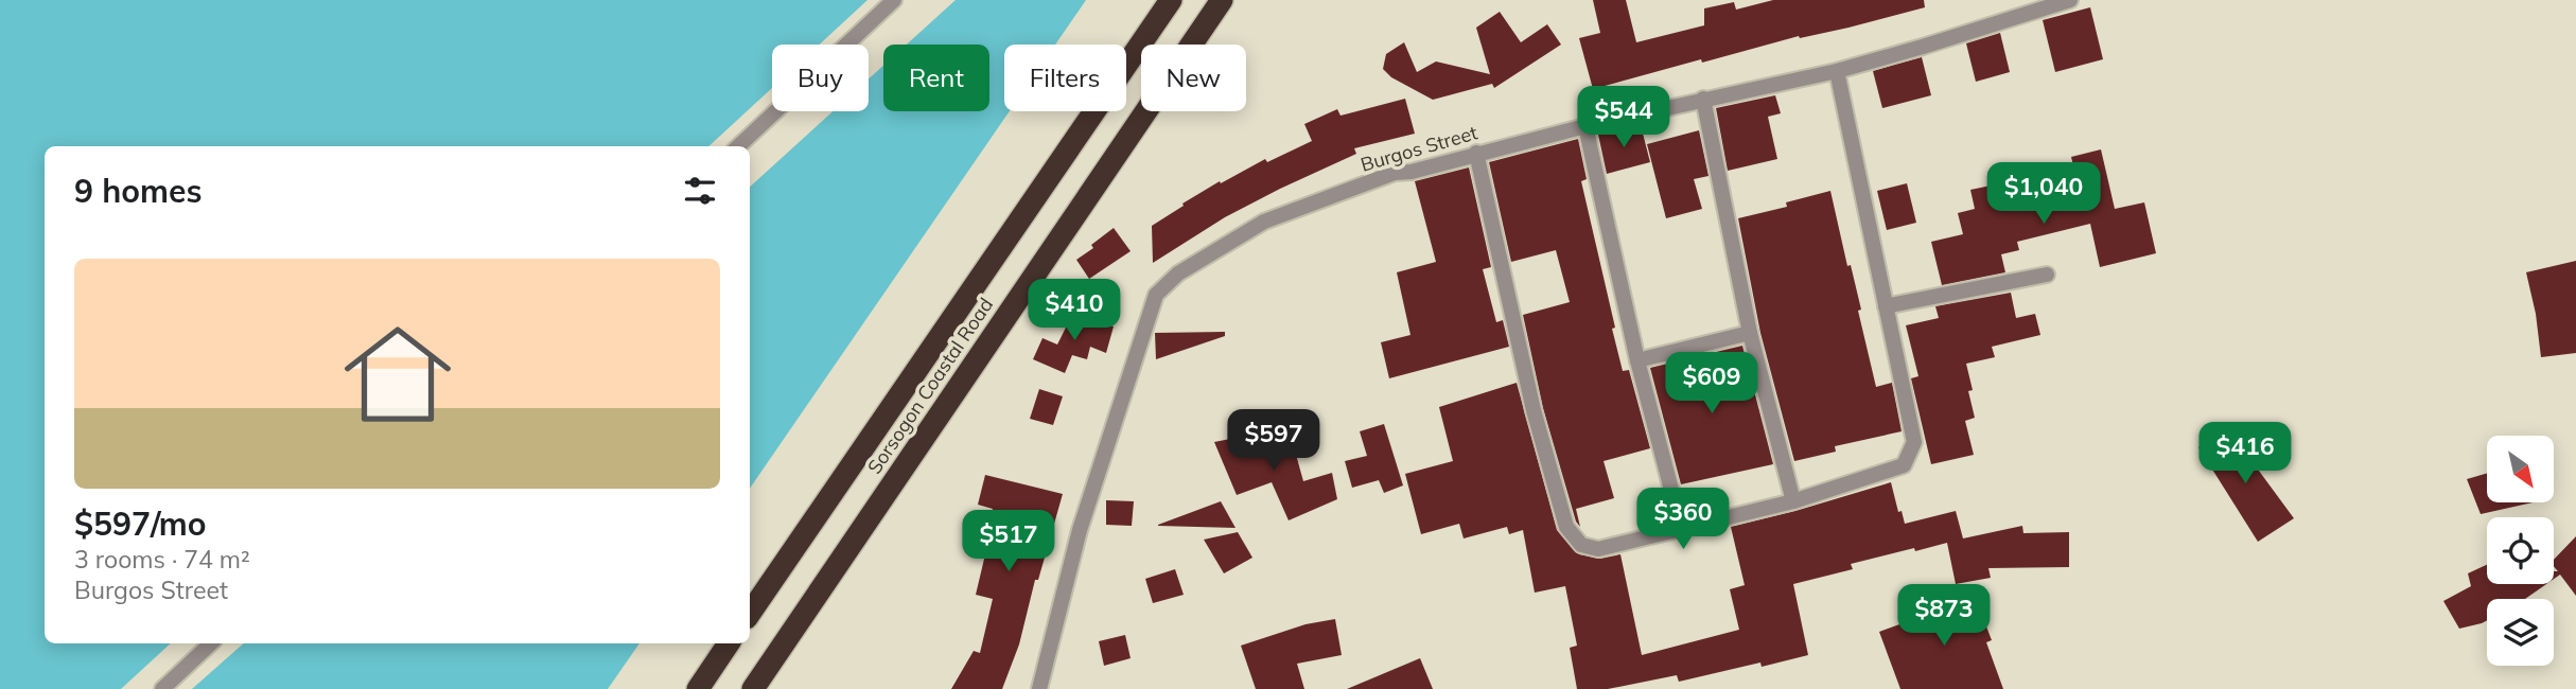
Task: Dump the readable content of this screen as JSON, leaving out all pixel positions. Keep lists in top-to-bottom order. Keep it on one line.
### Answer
{"streets":{"highway":["Sorsogon Coastal Road"],"street":["Burgos Street"]},"north":"bottom right","page":{"chip":["Buy","Rent","Filters","New"],"price":["$544","$1,040","$410","$609","$597","$416","$360","$517","$873"],"heading":"9 homes","list":[{"name":"$597/mo","note":"3 rooms · 74 m² · Burgos Street"}]}}
